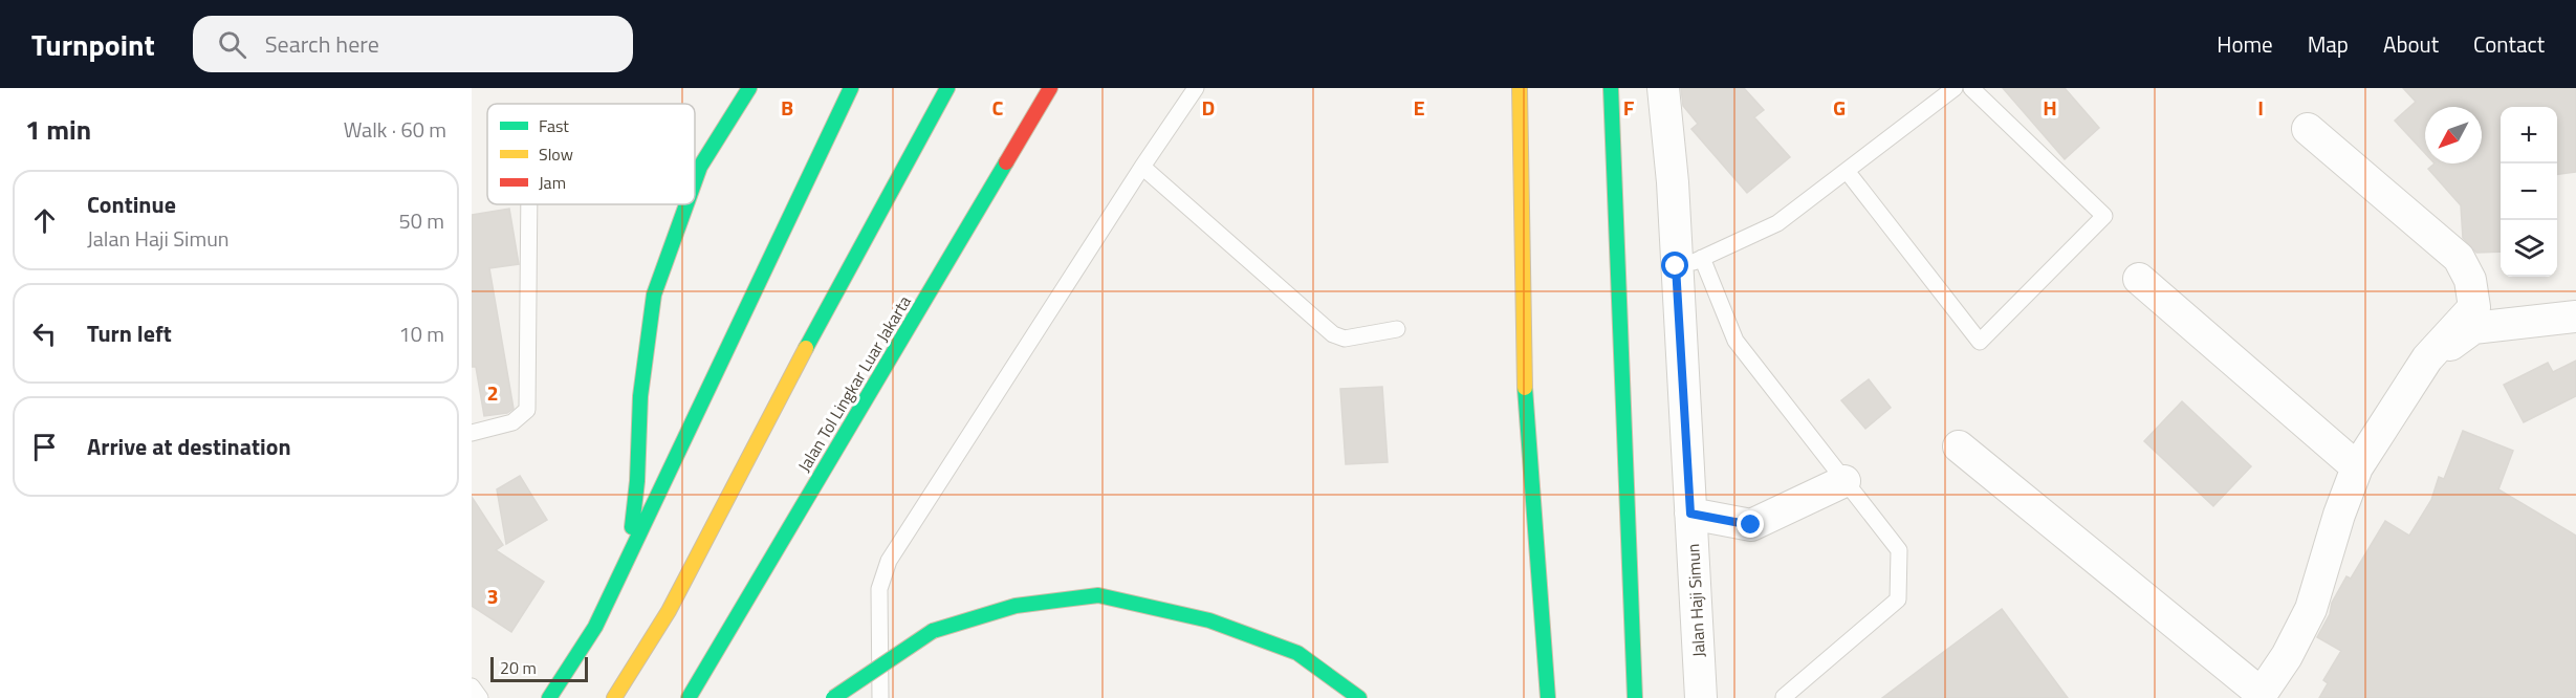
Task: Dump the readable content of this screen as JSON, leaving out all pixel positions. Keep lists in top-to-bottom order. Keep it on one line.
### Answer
{"streets":{"highway":["Jalan Tol Lingkar Luar Jakarta"],"street":["Jalan Haji Simun"]},"legend":["Fast","Slow","Jam"],"scale_bar":"20 m","north":"bottom left","page":{"header":"Turnpoint","search":"Search here","nav":["Home","Map","About","Contact"],"heading":["1 min","Walk · 60 m"],"map_buttons":["+","−"],"list":[["Continue","Jalan Haji Simun","50 m"],["Turn left","10 m"],"Arrive at destination"],"scale":"20 m"},"grid":{"columns":["B","C","D","E","F","G","H","I"],"rows":["2","3"]}}
